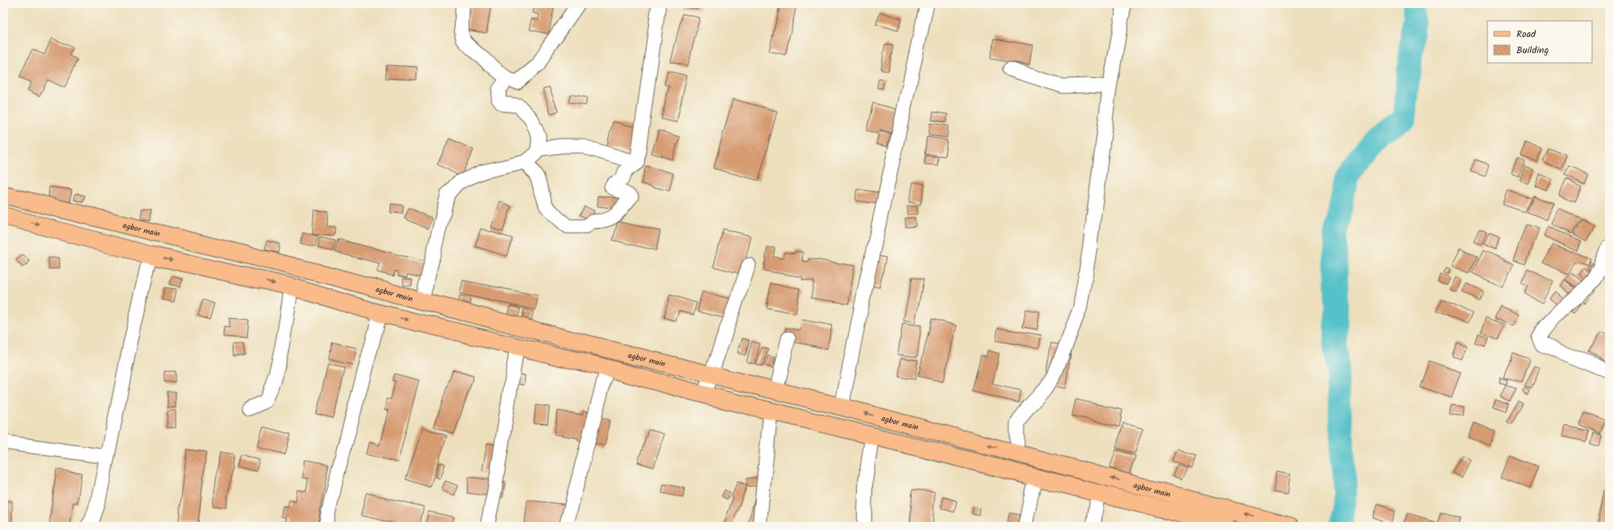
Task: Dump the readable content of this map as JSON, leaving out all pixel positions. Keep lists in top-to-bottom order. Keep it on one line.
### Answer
{"streets":{"main road":["agbor main"]},"legend":["Road","Building"]}
